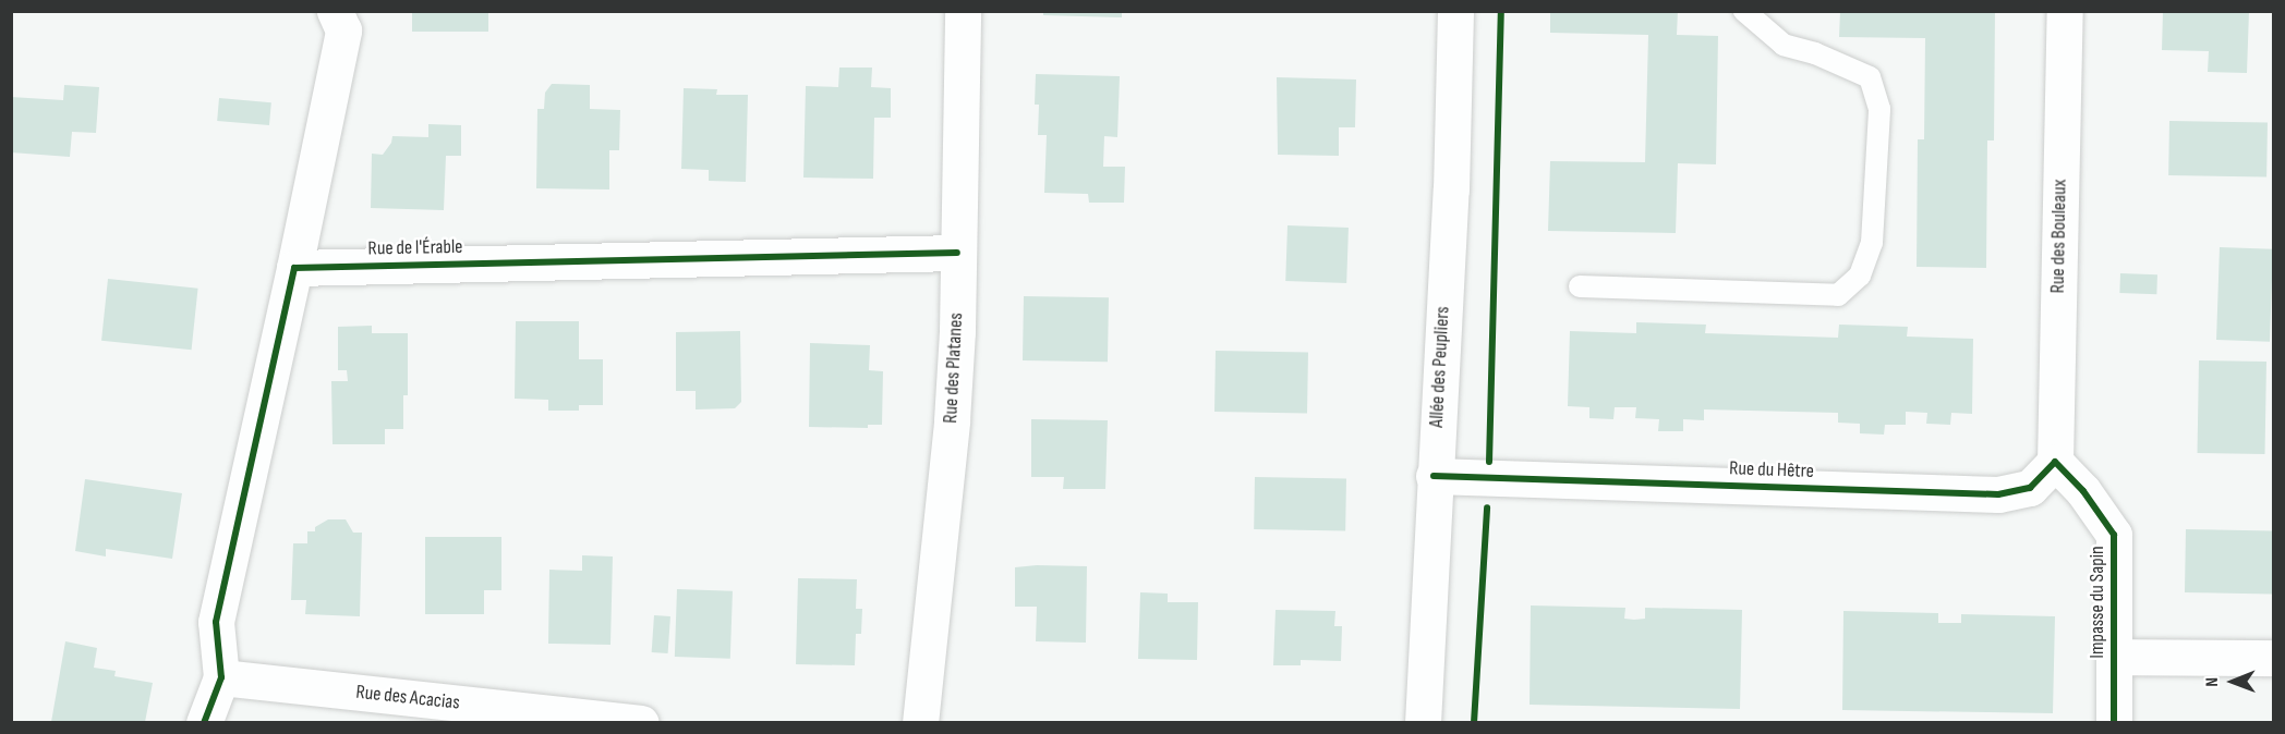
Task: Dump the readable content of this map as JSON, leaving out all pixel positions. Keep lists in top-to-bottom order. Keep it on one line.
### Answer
{"streets":{"street":["Rue des Bouleaux","Rue de l'Érable","Allée des Peupliers","Rue des Platanes","Rue du Hêtre","Impasse du Sapin","Rue des Acacias"]},"crossings":[["Rue des Bouleaux","Rue du Hêtre"],["Rue des Bouleaux","Impasse du Sapin"],["Rue de l'Érable","Rue des Platanes"],["Allée des Peupliers","Rue du Hêtre"],["Rue du Hêtre","Impasse du Sapin"]],"north":"left"}
